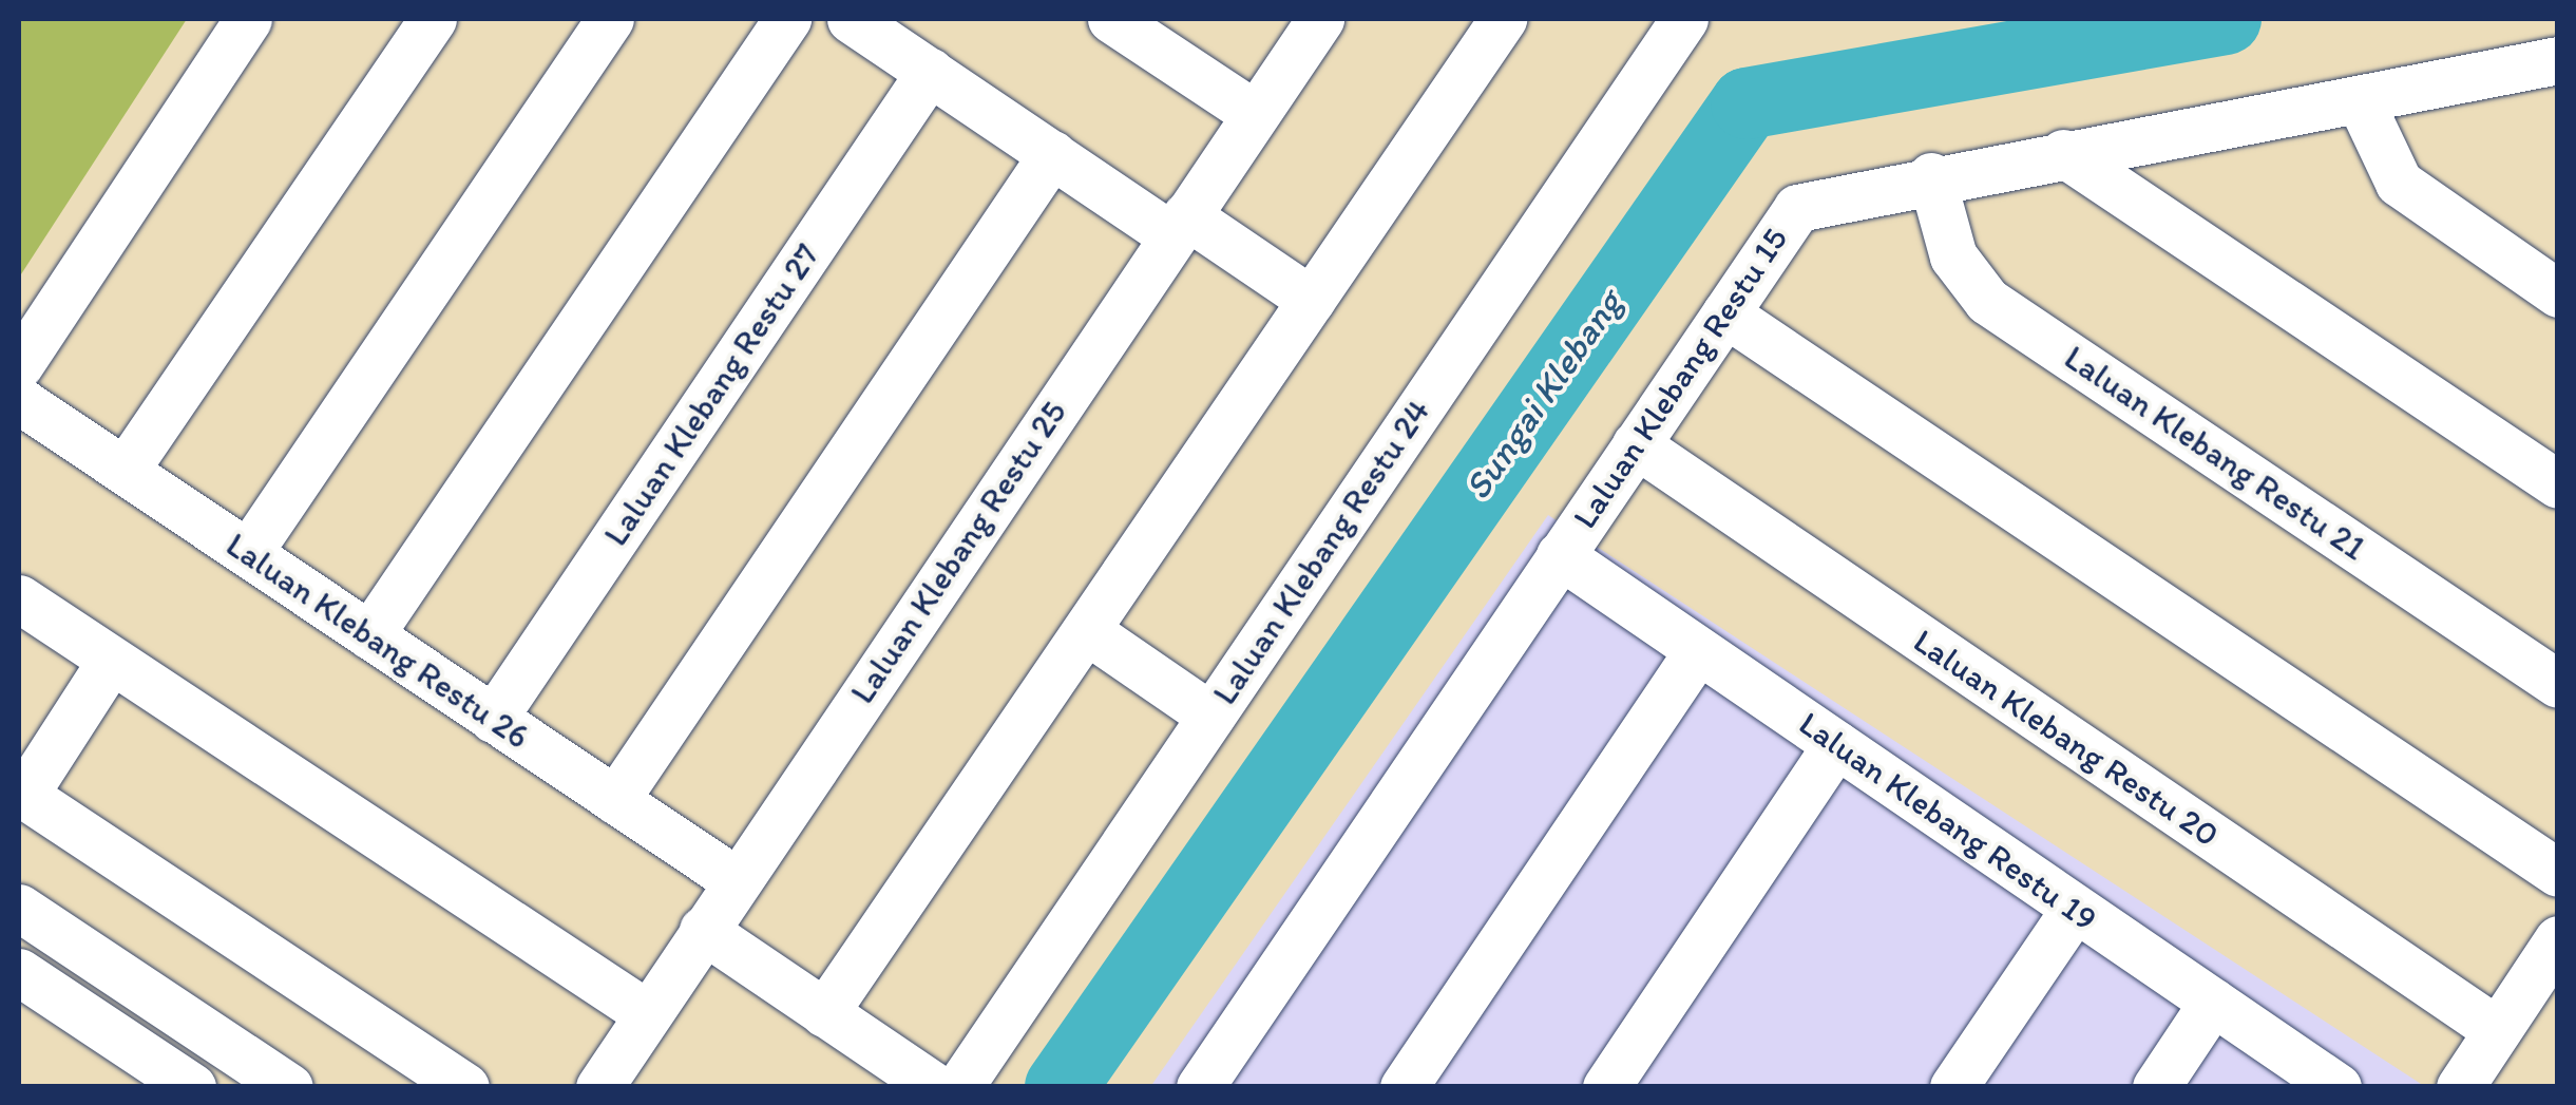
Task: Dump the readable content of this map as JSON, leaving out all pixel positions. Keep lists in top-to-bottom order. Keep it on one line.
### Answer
{"streets":{"street":["Laluan Klebang Restu 15","Laluan Klebang Restu 27","Laluan Klebang Restu 21","Laluan Klebang Restu 25","Laluan Klebang Restu 24","Laluan Klebang Restu 26","Laluan Klebang Restu 20","Laluan Klebang Restu 19"]},"crossings":[["Laluan Klebang Restu 15","Laluan Klebang Restu 21"],["Laluan Klebang Restu 15","Laluan Klebang Restu 20"],["Laluan Klebang Restu 15","Laluan Klebang Restu 19"],["Laluan Klebang Restu 27","Laluan Klebang Restu 26"],["Laluan Klebang Restu 25","Laluan Klebang Restu 26"]],"water":["Sungai Klebang"]}
